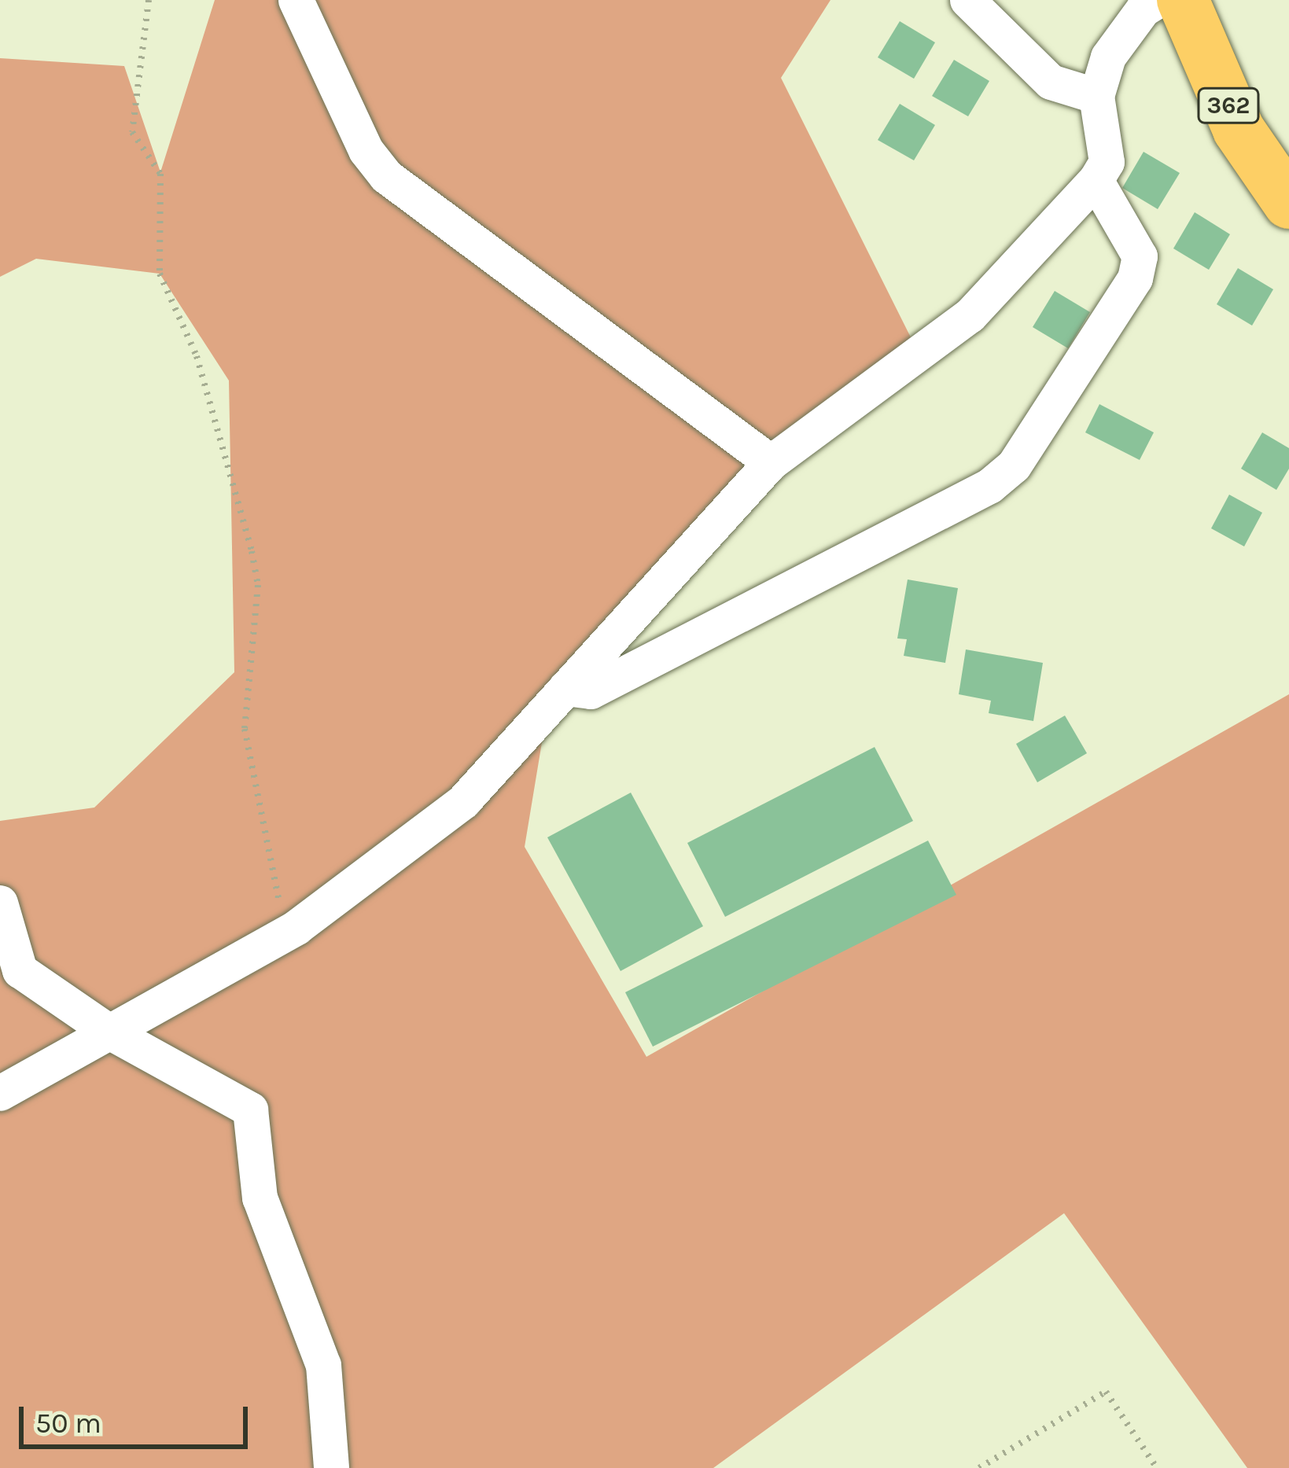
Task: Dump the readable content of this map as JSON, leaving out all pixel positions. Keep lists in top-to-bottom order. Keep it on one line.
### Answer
{"streets":{"highway":["362"]},"scale_bar":"50 m"}
